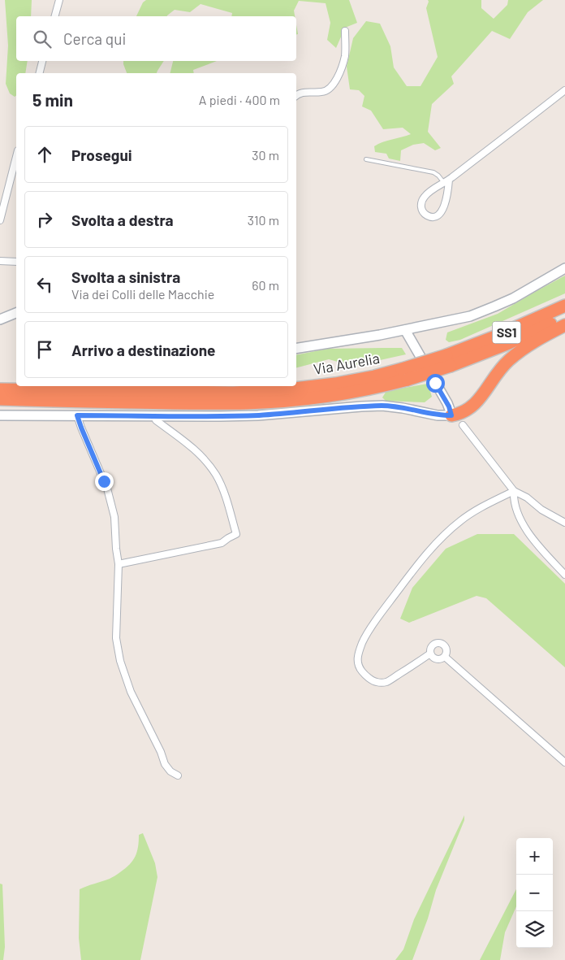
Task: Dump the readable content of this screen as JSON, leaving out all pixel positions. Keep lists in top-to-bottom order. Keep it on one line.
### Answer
{"streets":{"highway":["SS1","Via Aurelia"]},"page":{"search":"Cerca qui","heading":["5 min","A piedi · 400 m"],"list":[["Prosegui","30 m"],["Svolta a destra","310 m"],["Svolta a sinistra","Via dei Colli delle Macchie","60 m"],"Arrivo a destinazione"],"map_buttons":["+","−"]}}
